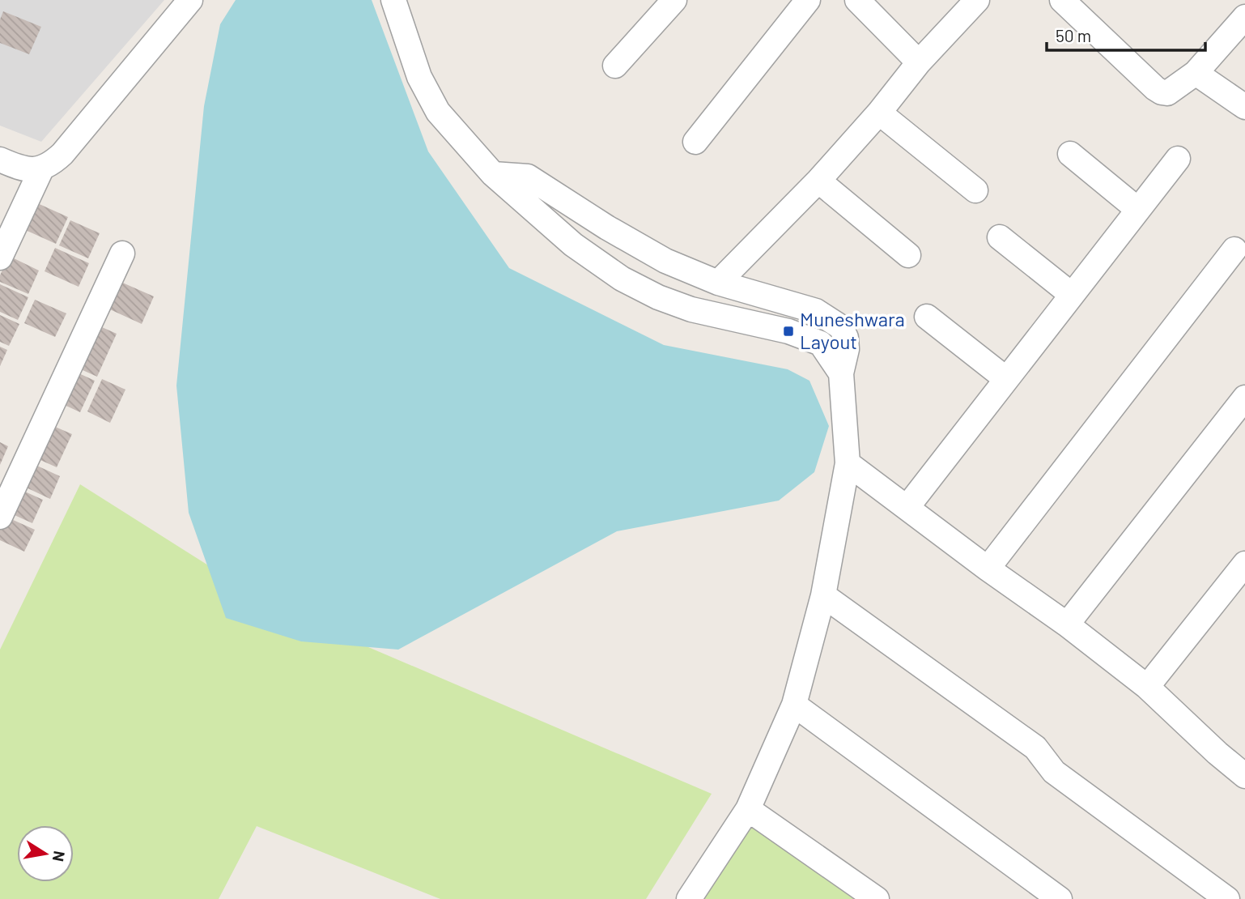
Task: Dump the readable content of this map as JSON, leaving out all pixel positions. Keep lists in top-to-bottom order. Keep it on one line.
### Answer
{"places":{"transit":["Muneshwara Layout"]},"scale_bar":"50 m","north":"right"}
